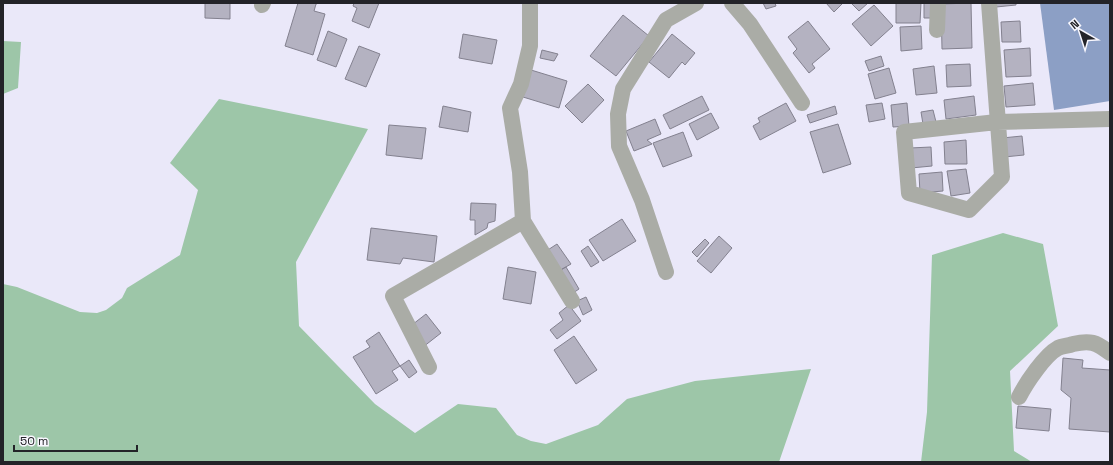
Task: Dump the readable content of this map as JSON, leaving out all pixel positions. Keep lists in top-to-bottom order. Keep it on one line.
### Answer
{"scale_bar":"50 m","north":"top left"}
